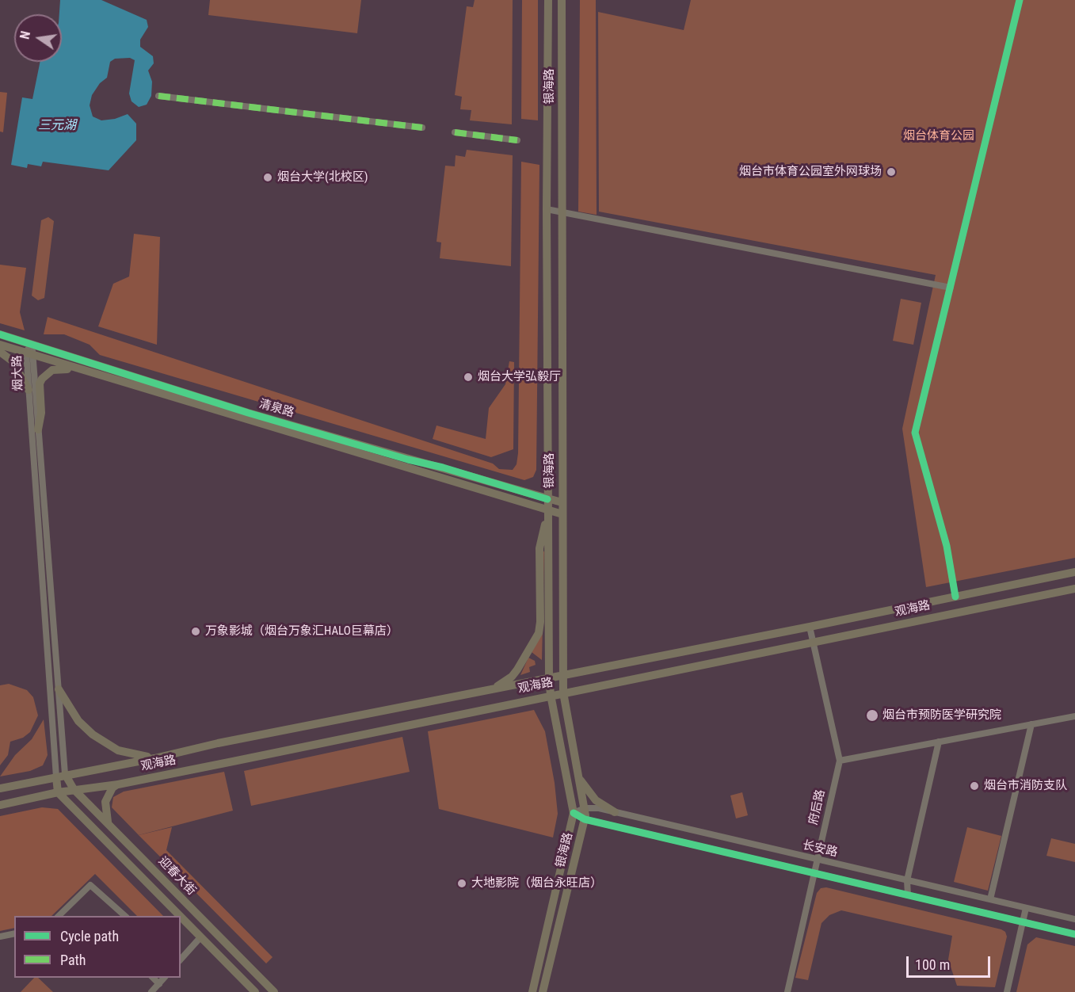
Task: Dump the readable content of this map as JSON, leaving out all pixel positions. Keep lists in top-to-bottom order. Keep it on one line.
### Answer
{"streets":{"main road":["银海路","清泉路","观海路","迎春大街"],"street":["烟大路","府后路","长安路"]},"crossings":[["银海路","清泉路"],["银海路","观海路"],["银海路","长安路"],["烟大路","清泉路"],["烟大路","观海路"],["烟大路","迎春大街"],["观海路","府后路"],["观海路","迎春大街"],["府后路","长安路"]],"water":["三元湖"],"parks":["烟台体育公园"],"places":["烟台市体育公园室外网球场","烟台大学(北校区)","烟台大学弘毅厅","万象影城（烟台万象汇HALO巨幕店）","烟台市预防医学研究院","烟台市消防支队","大地影院（烟台永旺店）"],"legend":["Cycle path","Path"],"scale_bar":"100 m","north":"left"}
